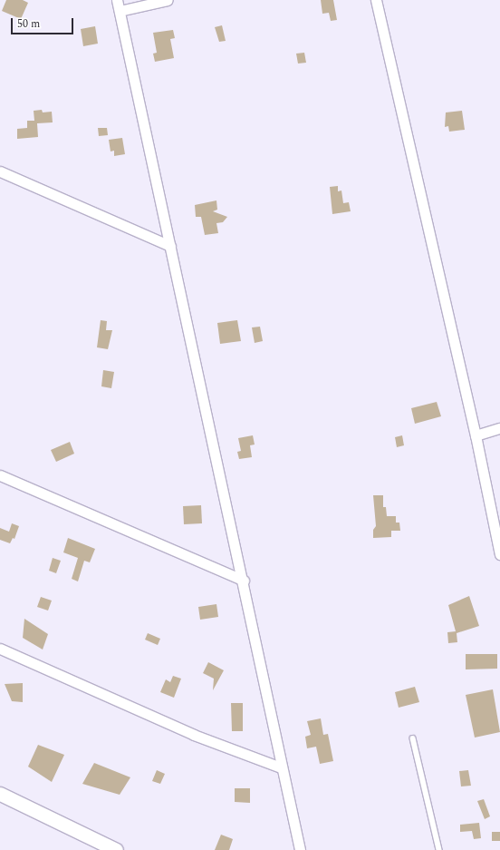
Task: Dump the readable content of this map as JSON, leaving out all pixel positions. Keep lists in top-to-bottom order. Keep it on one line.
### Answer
{"scale_bar":"50 m"}
